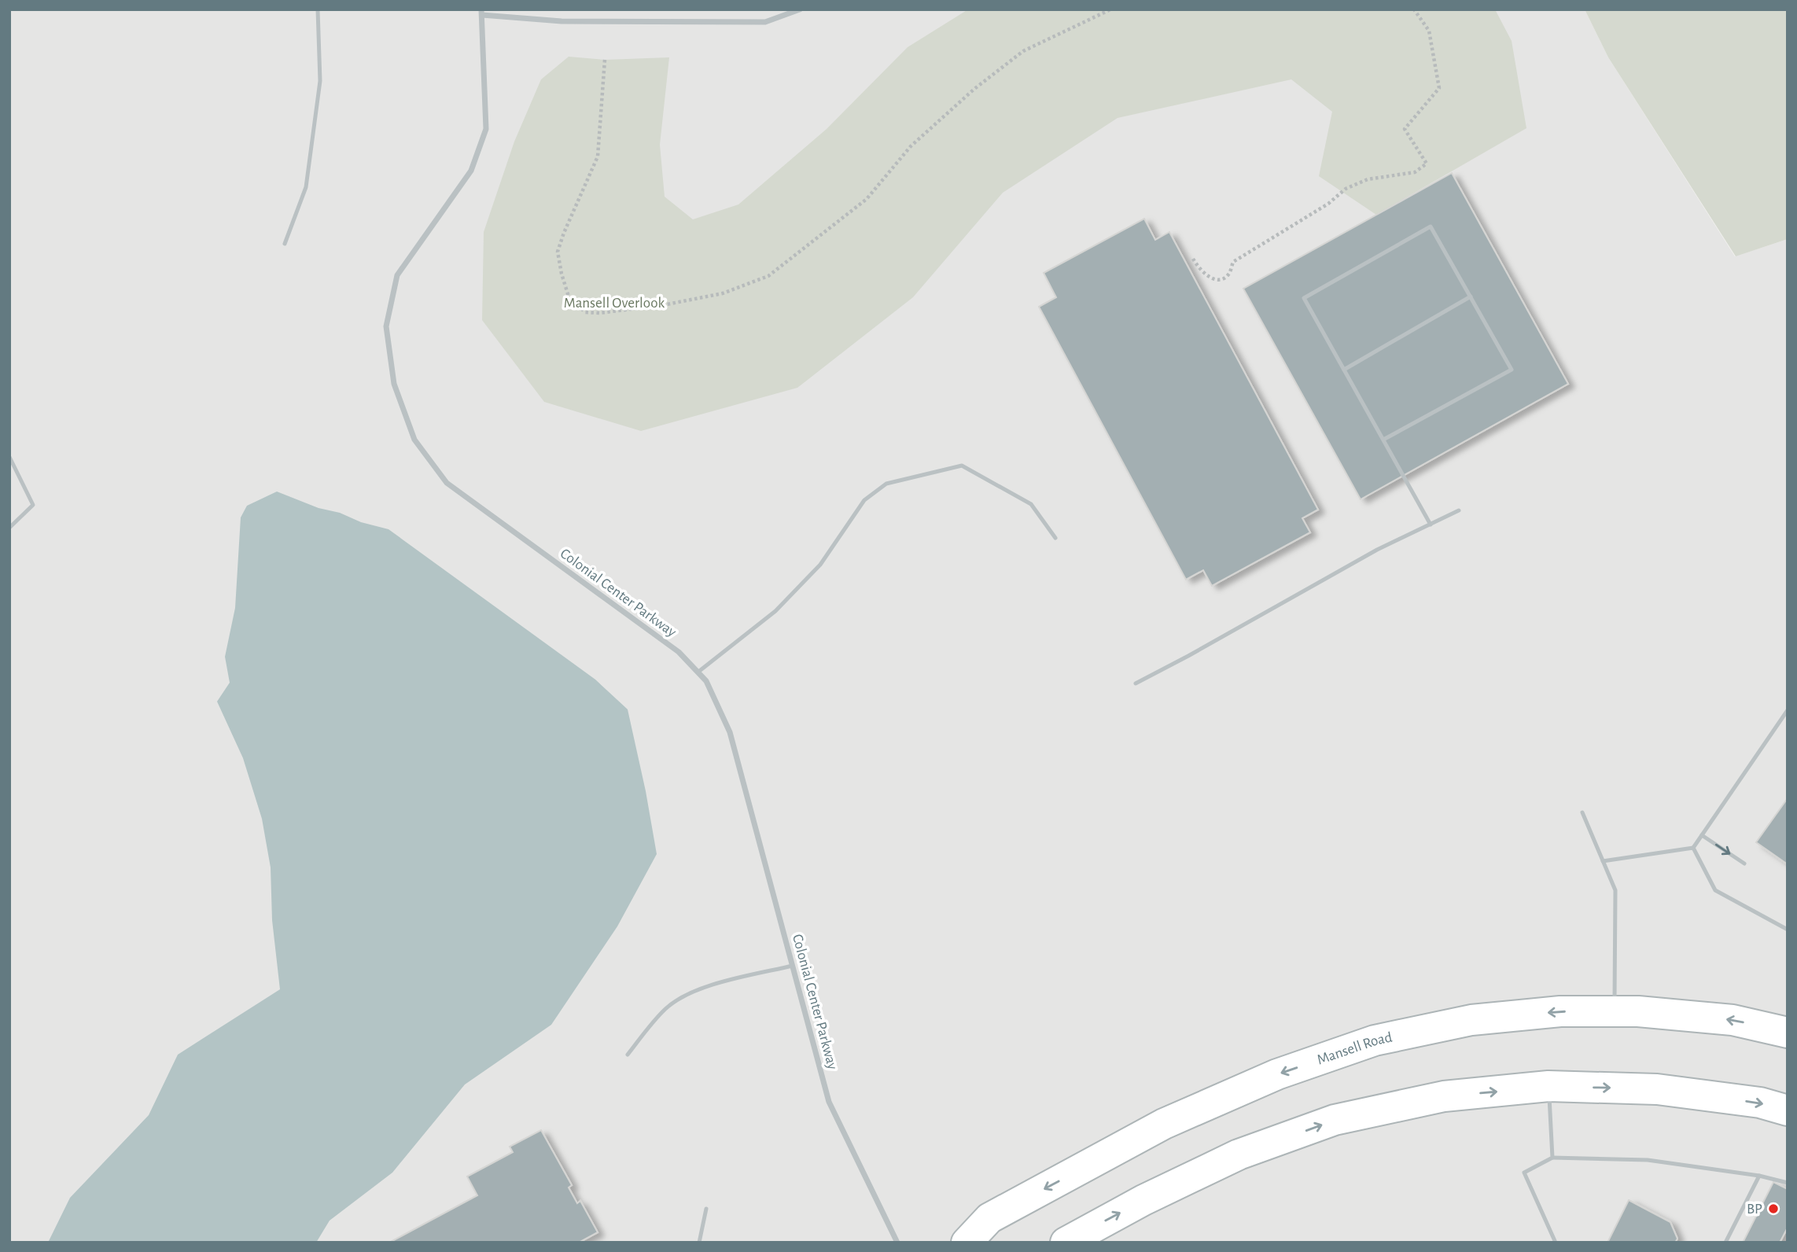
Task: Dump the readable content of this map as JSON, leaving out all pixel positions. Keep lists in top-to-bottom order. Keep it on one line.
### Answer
{"streets":{"main road":["Mansell Road"],"street":["Colonial Center Parkway"]},"parks":["Mansell Overlook"],"places":["BP"]}
